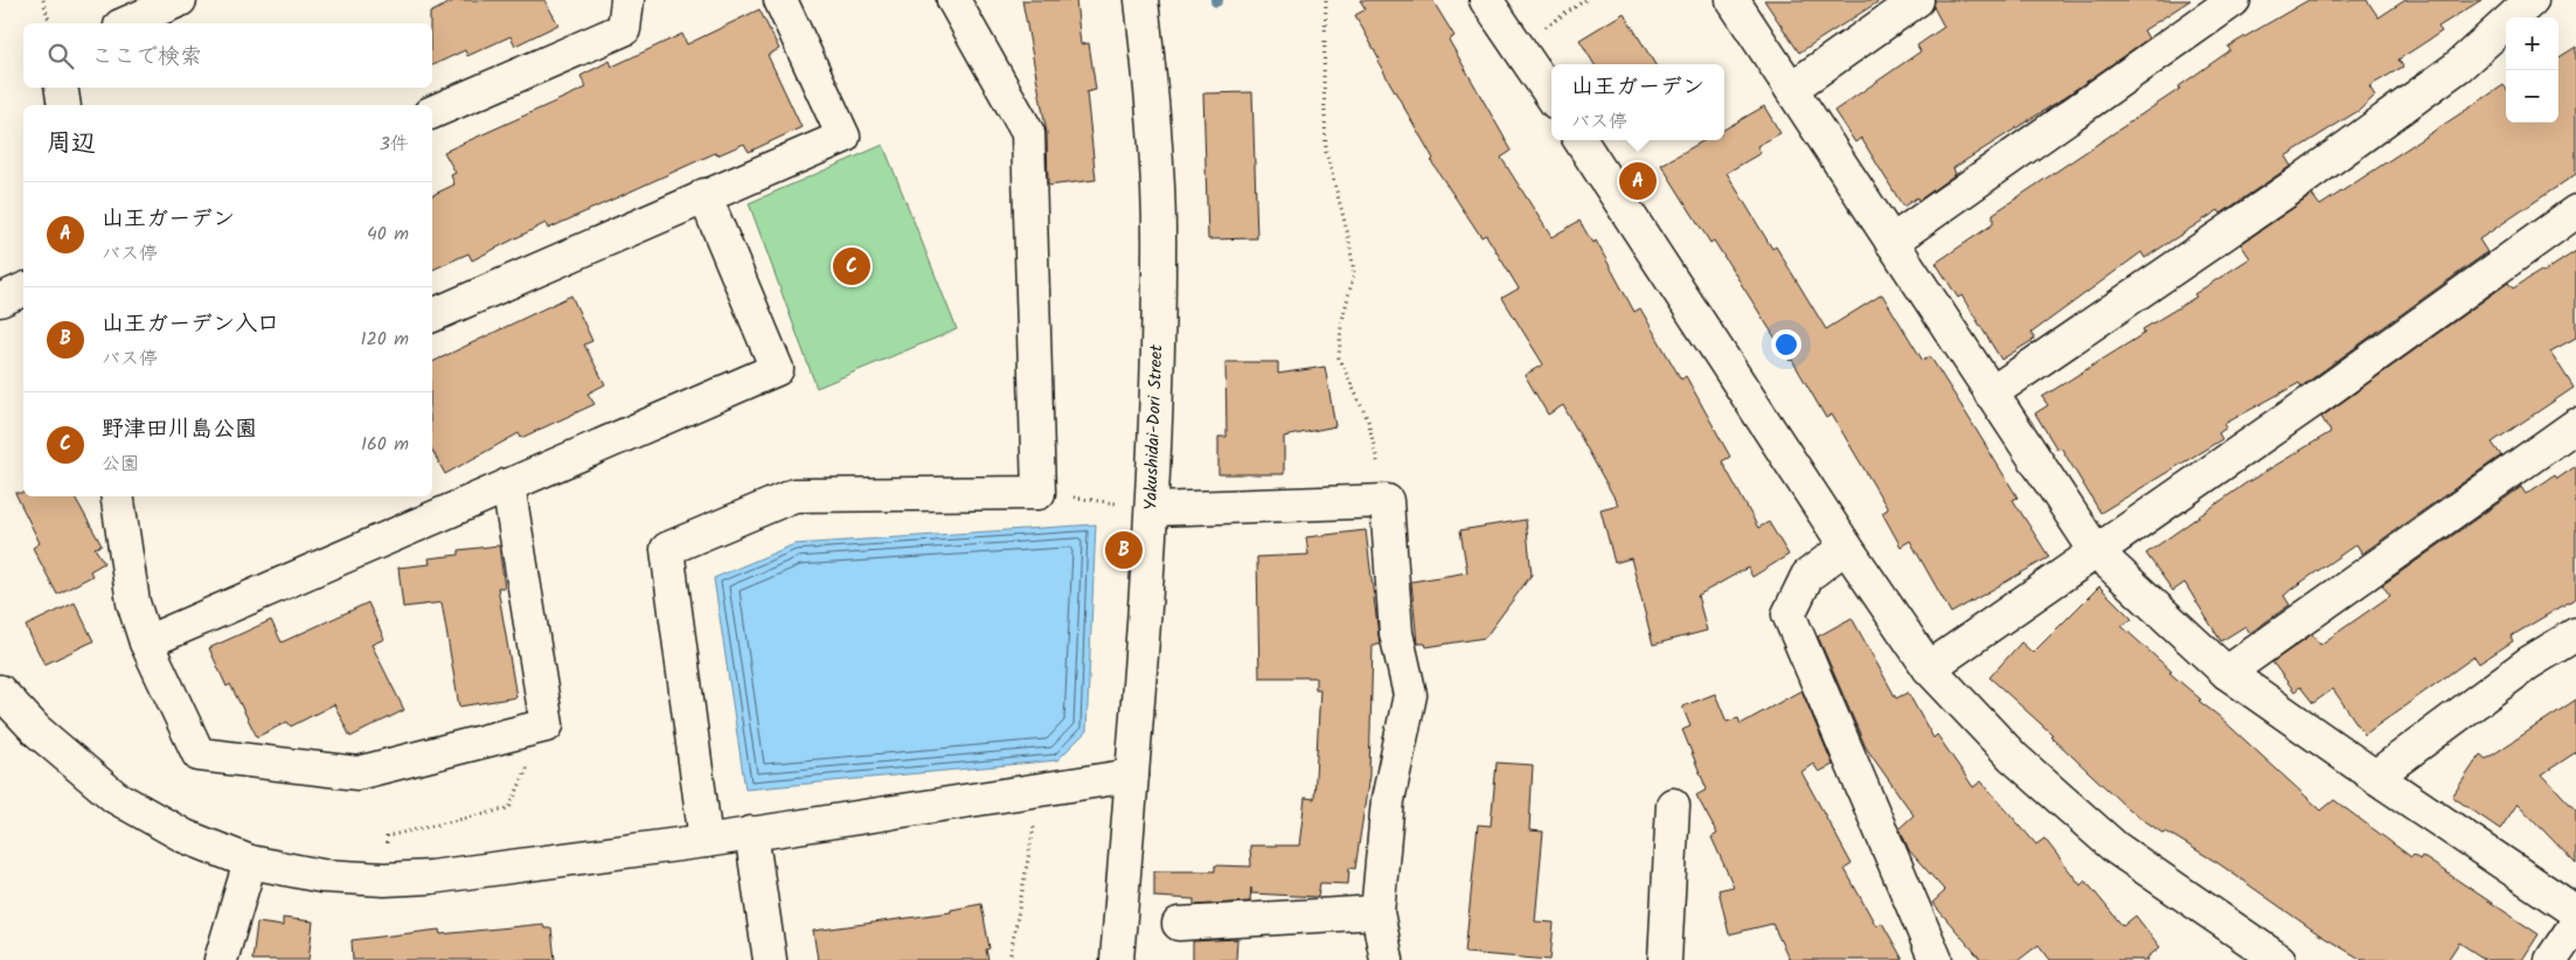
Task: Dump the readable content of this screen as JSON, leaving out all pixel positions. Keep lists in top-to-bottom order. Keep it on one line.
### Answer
{"streets":{"street":["Yakushidai-Dori Street"]},"page":{"map_buttons":["+","−"],"search":"ここで検索","popup":["山王ガーデン","バス停"],"heading":["周辺","3件"],"pins":["A","C","B"],"list":[{"mark":"A","name":"山王ガーデン","note":"バス停","value":"40 m"},{"mark":"B","name":"山王ガーデン入口","note":"バス停","value":"120 m"},{"mark":"C","name":"野津田川島公園","note":"公園","value":"160 m"}]}}
